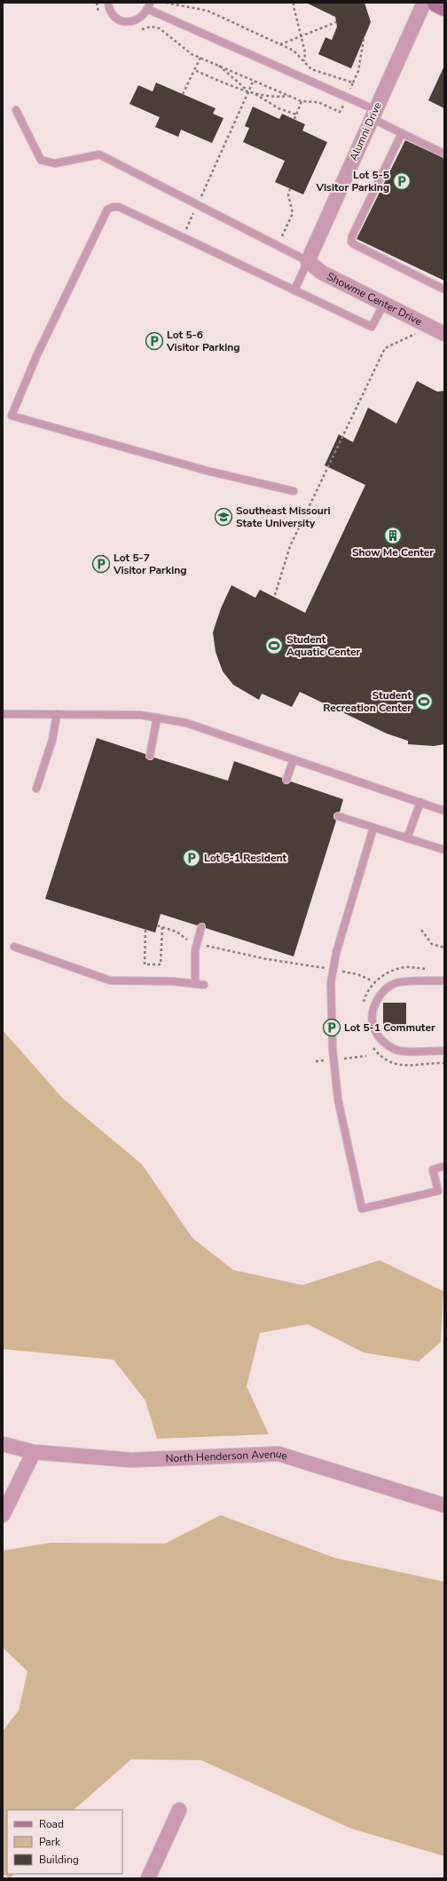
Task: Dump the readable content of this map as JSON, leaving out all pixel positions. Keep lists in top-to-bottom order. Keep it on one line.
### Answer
{"streets":{"street":["Alumni Drive","Showme Center Drive","North Henderson Avenue"]},"crossings":[["Alumni Drive","Showme Center Drive"]],"places":{"parking":["Lot 5-5 Visitor Parking","Lot 5-6 Visitor Parking","Lot 5-7 Visitor Parking","Lot 5-1 Resident","Lot 5-1 Commuter"],"school or university":["Southeast Missouri State University"],"building":["Show Me Center"],"sports":["Student Aquatic Center","Student Recreation Center"]},"legend":["Road","Park","Building"]}
